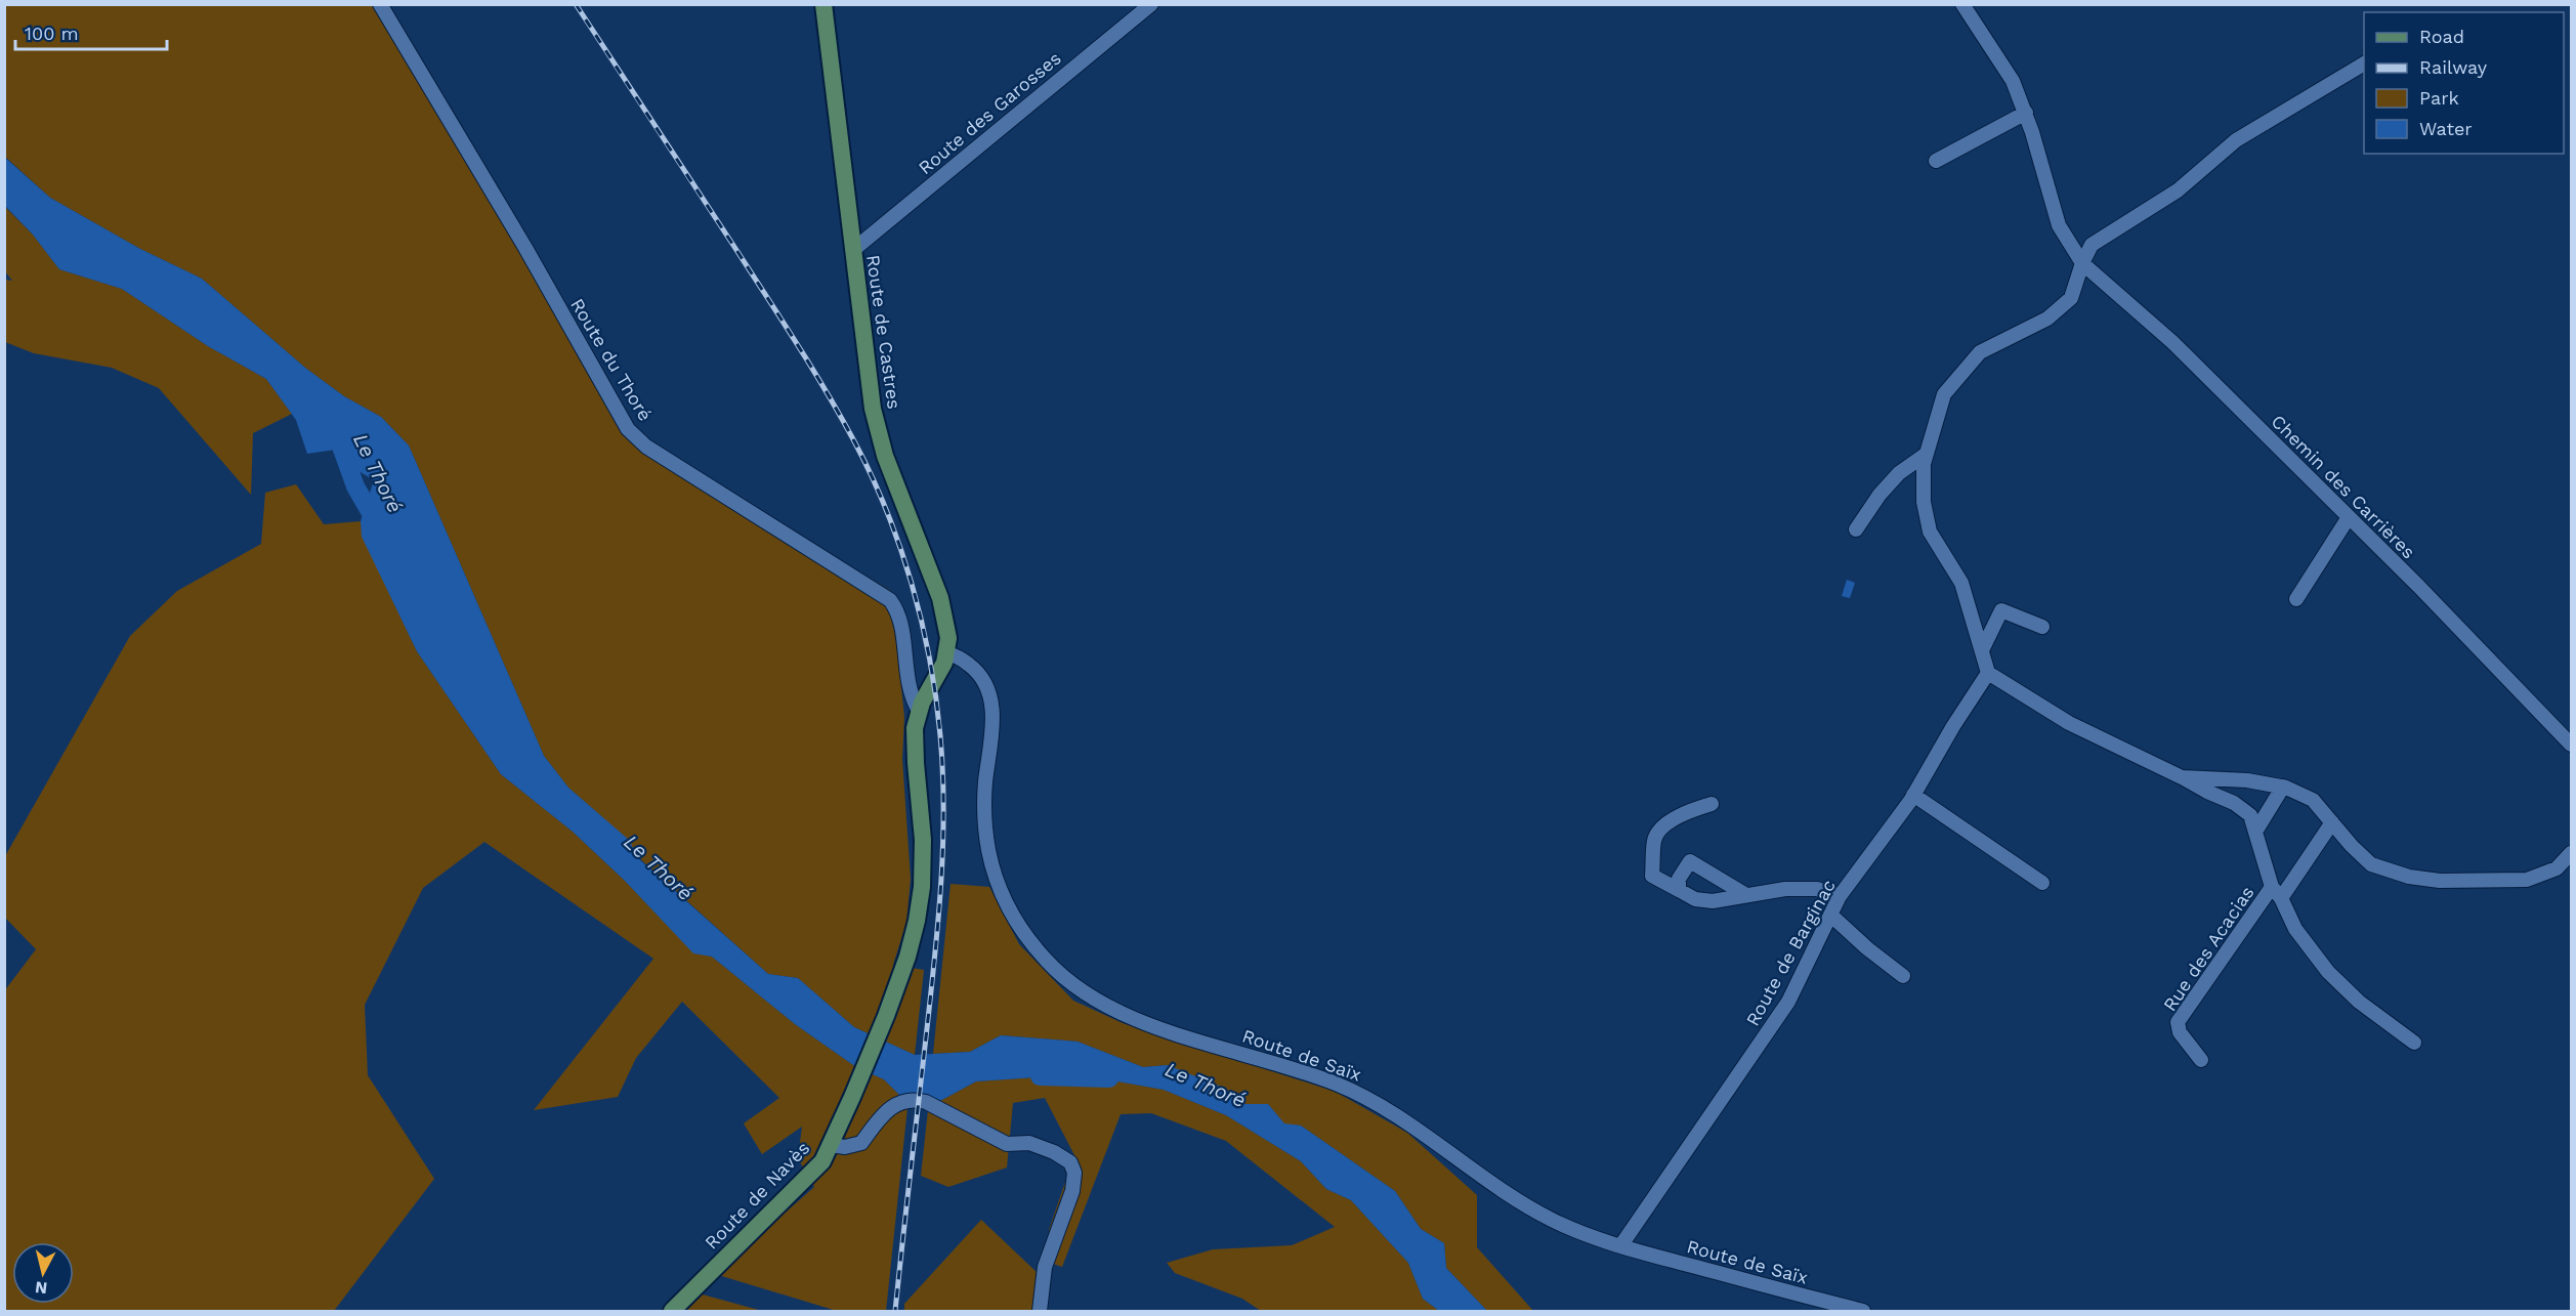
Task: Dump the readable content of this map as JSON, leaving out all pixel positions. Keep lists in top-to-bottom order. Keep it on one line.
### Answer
{"streets":{"main road":["Route de Castres","Route de Navès"],"street":["Route des Garosses","Route du Thoré","Chemin des Carrières","Rue des Acacias","Route de Barginac","Route de Saïx"]},"crossings":[["Route des Garosses","Route de Castres"],["Route de Castres","Route de Saïx"],["Route de Castres","Route de Navès"],["Route du Thoré","Route de Navès"],["Route de Barginac","Route de Saïx"],["Route de Saïx","Route de Navès"]],"water":["Le Thoré"],"legend":["Road","Railway","Park","Water"],"scale_bar":"100 m","north":"bottom"}
